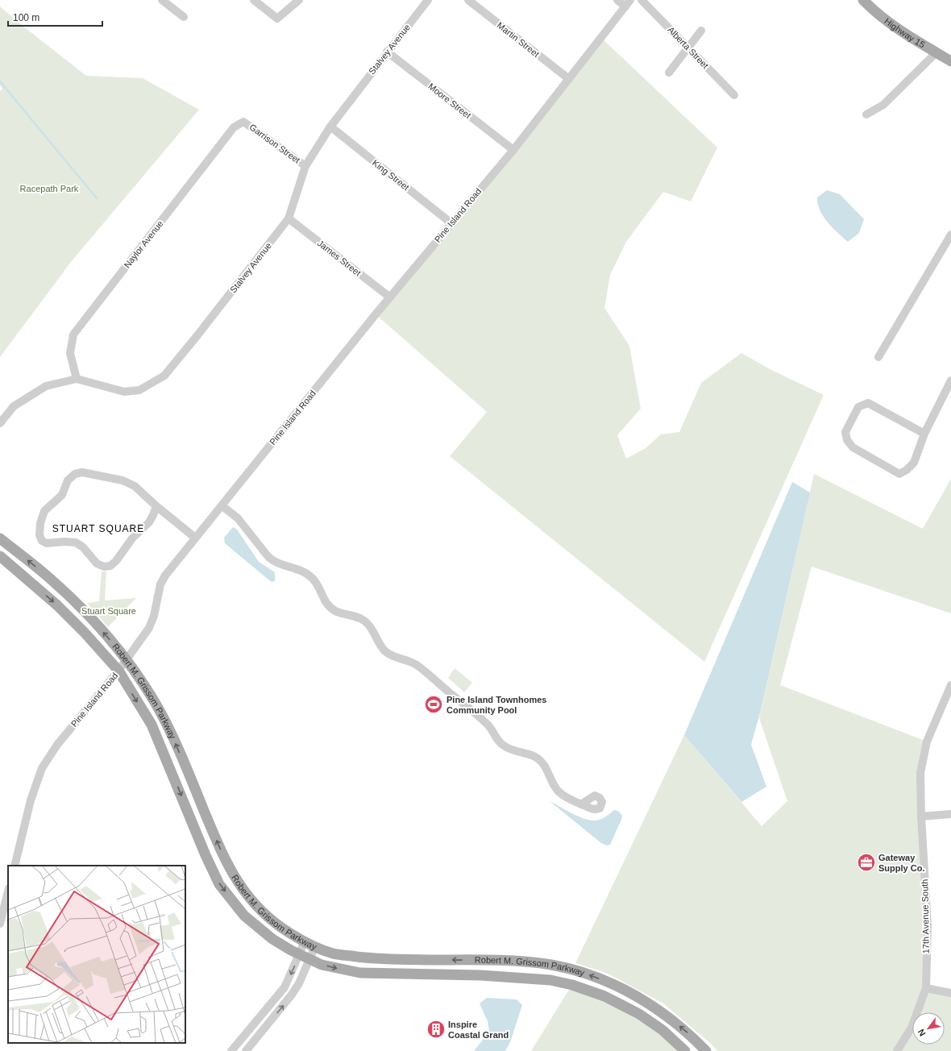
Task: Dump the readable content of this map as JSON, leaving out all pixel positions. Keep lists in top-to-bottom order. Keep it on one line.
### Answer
{"streets":{"main road":["Highway 15","Robert M. Grissom Parkway"],"street":["Martin Street","Alberta Street","Stalvey Avenue","Moore Street","Garrison Street","King Street","Pine Island Road","Naylor Avenue","James Street","17th Avenue South"]},"crossings":[["Martin Street","Pine Island Road"],["Stalvey Avenue","Moore Street"],["Stalvey Avenue","Garrison Street"],["Stalvey Avenue","King Street"],["Stalvey Avenue","Naylor Avenue"],["Stalvey Avenue","James Street"],["Moore Street","Pine Island Road"],["Garrison Street","Naylor Avenue"],["King Street","Pine Island Road"],["Pine Island Road","James Street"],["Pine Island Road","Robert M. Grissom Parkway"]],"districts":["STUART SQUARE"],"parks":["Racepath Park","Stuart Square"],"places":{"sports":["Pine Island Townhomes Community Pool"],"office":["Gateway Supply Co."],"building":["Inspire Coastal Grand"]},"scale_bar":"100 m","north":"bottom left"}
